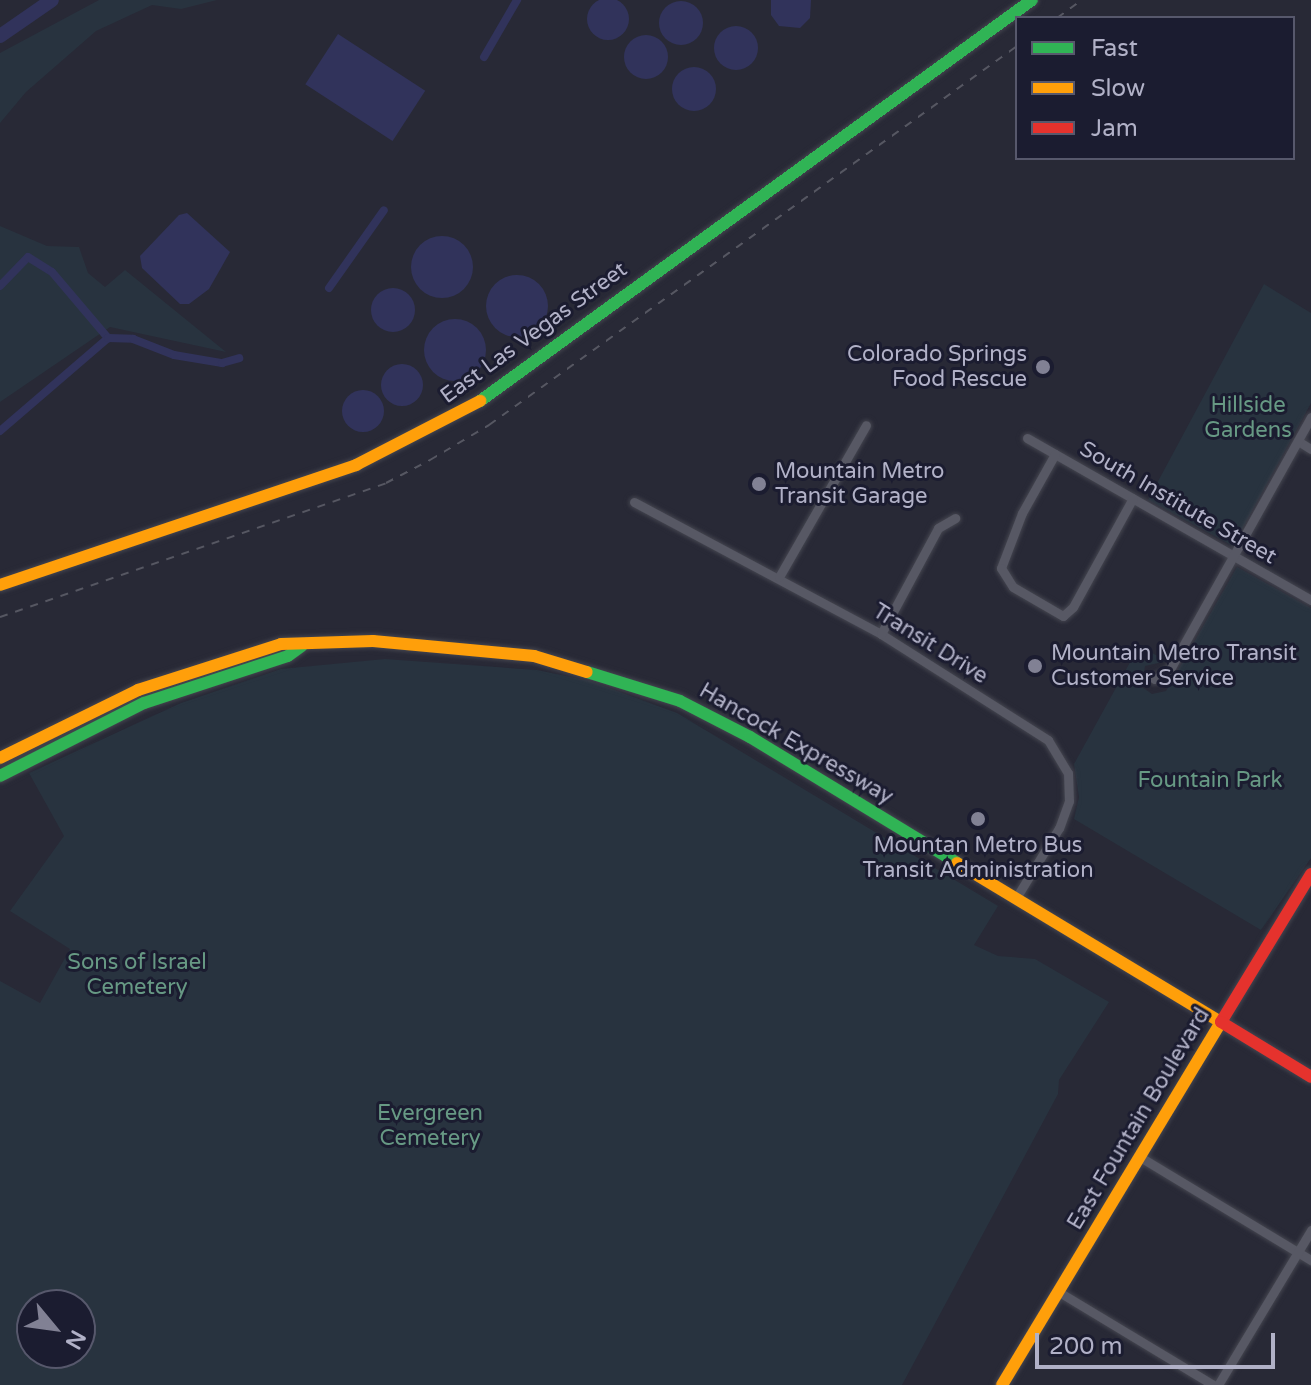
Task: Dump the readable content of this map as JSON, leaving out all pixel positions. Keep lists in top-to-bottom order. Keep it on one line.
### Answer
{"streets":{"main road":["East Las Vegas Street","Hancock Expressway","East Fountain Boulevard"],"street":["South Institute Street","Transit Drive"]},"crossings":[["Transit Drive","Hancock Expressway"],["Hancock Expressway","East Fountain Boulevard"]],"parks":["Hillside Gardens","Fountain Park","Sons of Israel Cemetery","Evergreen Cemetery"],"places":["Colorado Springs Food Rescue","Mountain Metro Transit Garage","Mountain Metro Transit Customer Service","Mountan Metro Bus Transit Administration"],"legend":["Fast","Slow","Jam"],"scale_bar":"200 m","north":"bottom right"}
